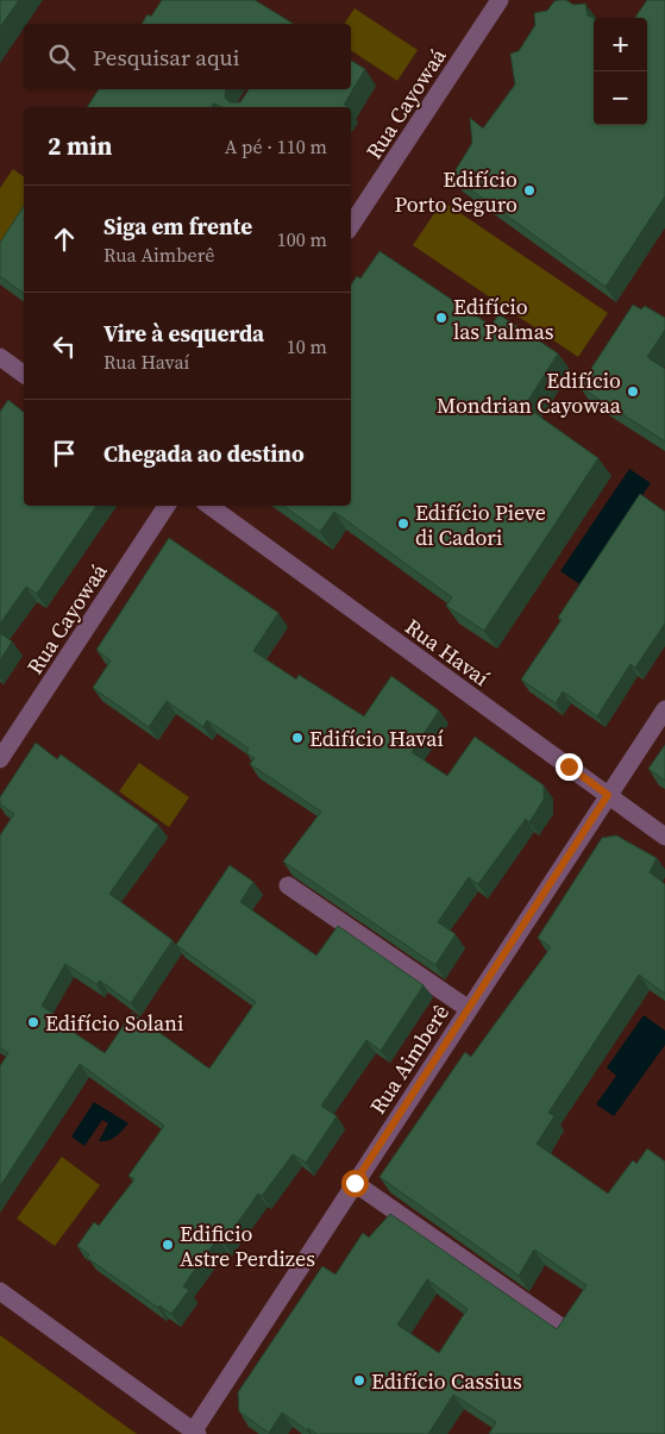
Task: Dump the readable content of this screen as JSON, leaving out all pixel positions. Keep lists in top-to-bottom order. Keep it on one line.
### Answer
{"streets":{"street":["Rua Cayowaá","Rua Havaí","Rua Aimberê"]},"crossings":[["Rua Havaí","Rua Aimberê"]],"places":["Edifício Porto Seguro","Edifício las Palmas","Edifício Mondrian Cayowaa","Edifício Pieve di Cadori","Edifício Havaí","Edifício Solani","Edificio Astre Perdizes","Edifício Cassius"],"page":{"map_buttons":["+","−"],"search":"Pesquisar aqui","heading":["2 min","A pé · 110 m"],"list":[["Siga em frente","Rua Aimberê","100 m"],["Vire à esquerda","Rua Havaí","10 m"],"Chegada ao destino"]}}
